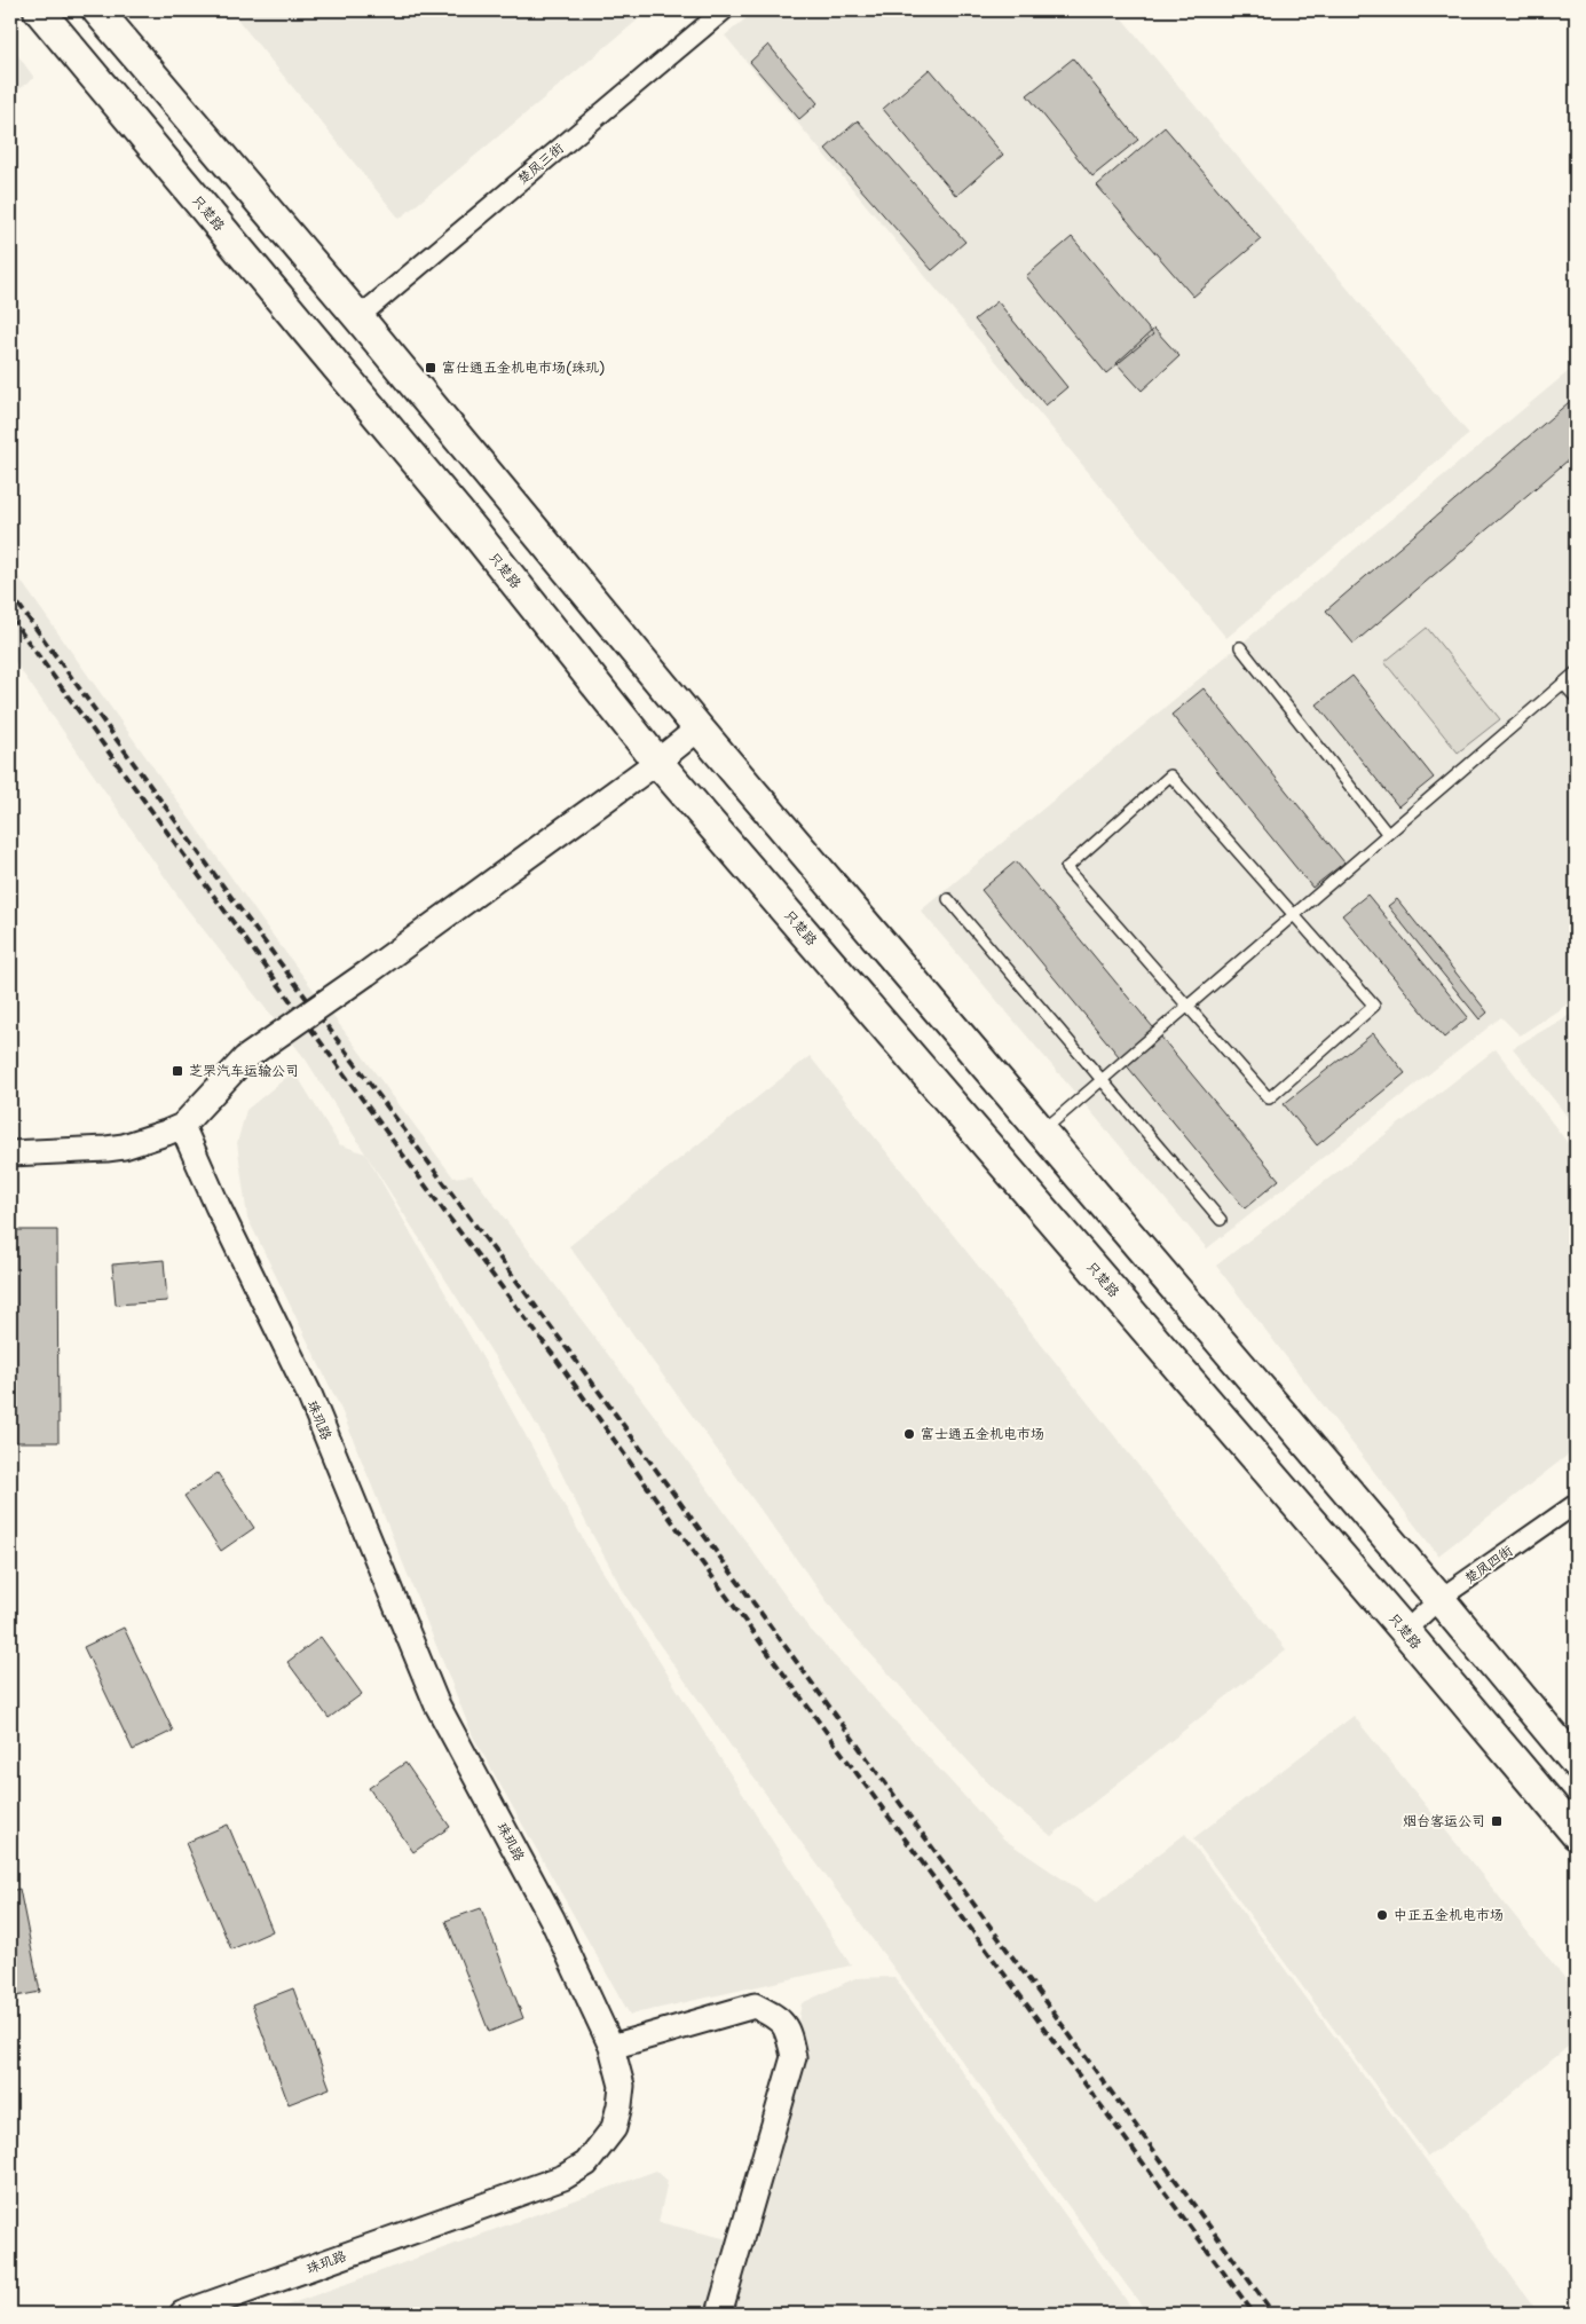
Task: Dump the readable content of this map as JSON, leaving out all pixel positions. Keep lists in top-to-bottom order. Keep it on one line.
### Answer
{"streets":{"main road":["只楚路"],"street":["楚凤三街","珠玑路","楚凤四街"]},"crossings":[["只楚路","楚凤四街"]],"places":{"transit":["富仕通五金机电市场(珠玑)","芝罘汽车运输公司","烟台客运公司"],"other":["富士通五金机电市场","中正五金机电市场"]}}
